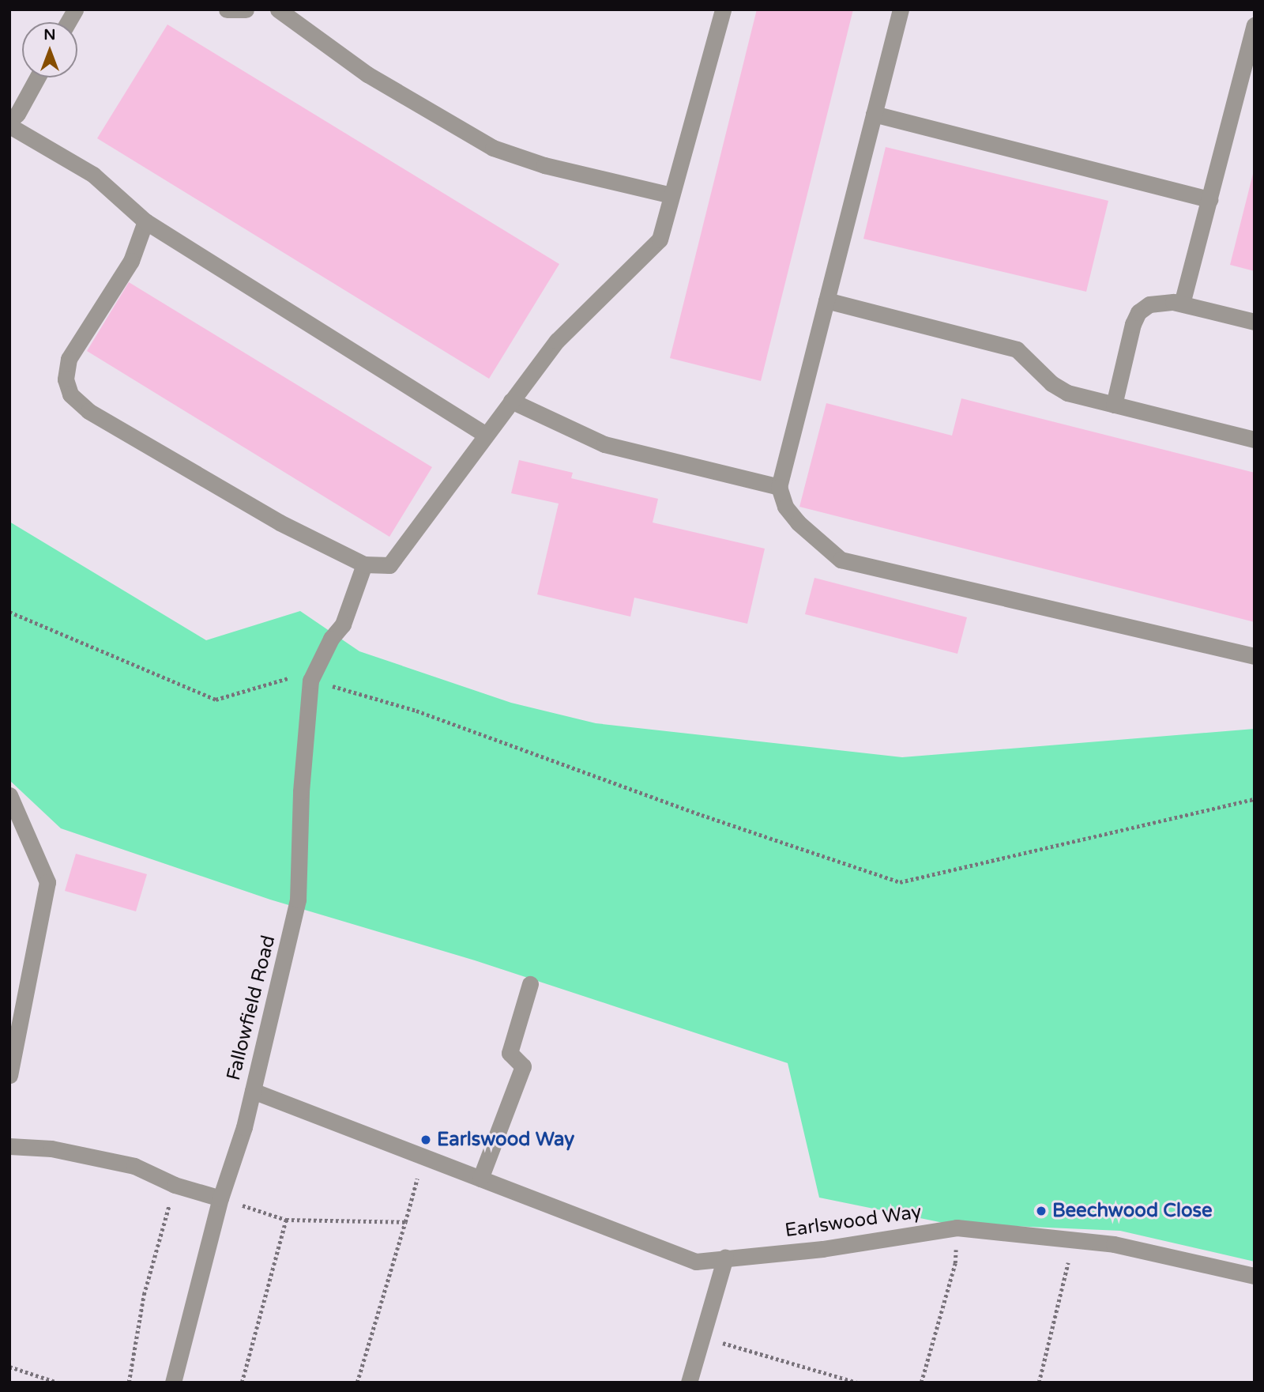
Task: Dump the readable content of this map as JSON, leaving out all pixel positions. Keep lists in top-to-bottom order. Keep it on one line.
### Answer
{"streets":{"street":["Fallowfield Road","Earlswood Way"]},"crossings":[["Fallowfield Road","Earlswood Way"]],"places":["Earlswood Way","Beechwood Close"],"north":"top"}
